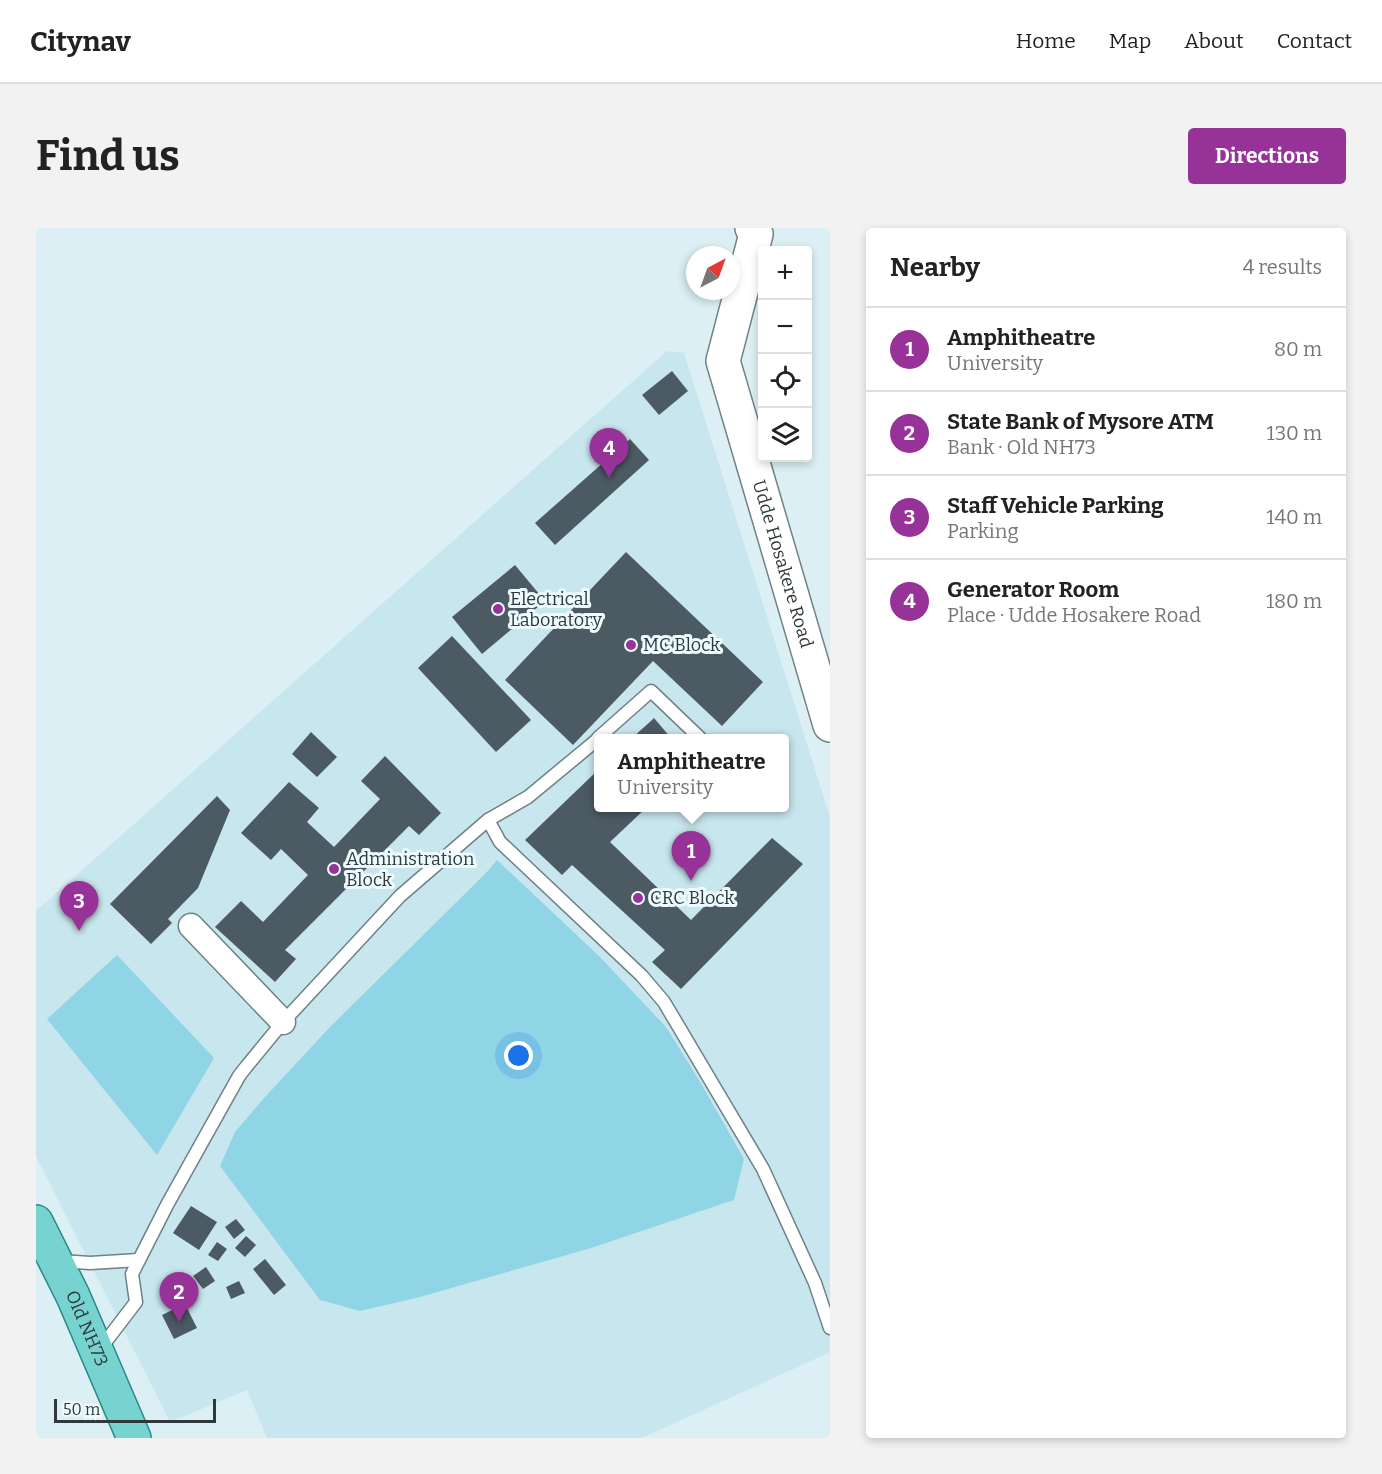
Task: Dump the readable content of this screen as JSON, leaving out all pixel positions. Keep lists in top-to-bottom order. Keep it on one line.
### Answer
{"streets":{"main road":["Old NH73"],"street":["Udde Hosakere Road"]},"places":["Electrical Laboratory","MC Block","Administration Block","CRC Block"],"scale_bar":"50 m","north":"top right","page":{"header":"Citynav","nav":["Home","Map","About","Contact"],"buttons":"Directions","title":"Find us","heading":["Nearby","4 results"],"map_buttons":["+","−"],"list":[{"mark":"1","name":"Amphitheatre","note":"University","value":"80 m"},{"mark":"2","name":"State Bank of Mysore ATM","note":"Bank · Old NH73","value":"130 m"},{"mark":"3","name":"Staff Vehicle Parking","note":"Parking","value":"140 m"},{"mark":"4","name":"Generator Room","note":"Place · Udde Hosakere Road","value":"180 m"}],"pins":["4","1","3","2"],"popup":["Amphitheatre","University"],"scale":"50 m"}}
